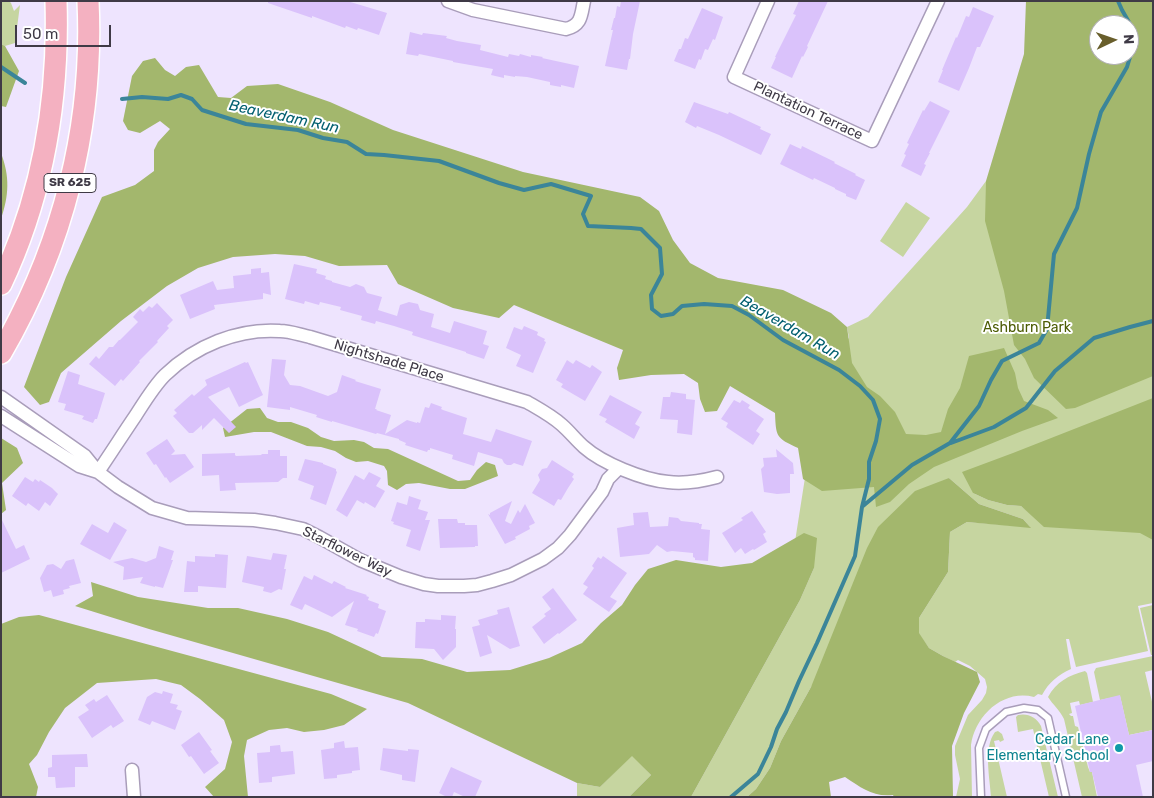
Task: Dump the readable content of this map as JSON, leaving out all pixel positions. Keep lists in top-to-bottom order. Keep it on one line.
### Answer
{"streets":{"main road":["SR 625"],"street":["Plantation Terrace","Nightshade Place","Starflower Way"]},"crossings":[["Nightshade Place","Starflower Way"]],"water":["Beaverdam Run"],"parks":["Ashburn Park"],"places":["Cedar Lane Elementary School"],"scale_bar":"50 m","north":"right"}
